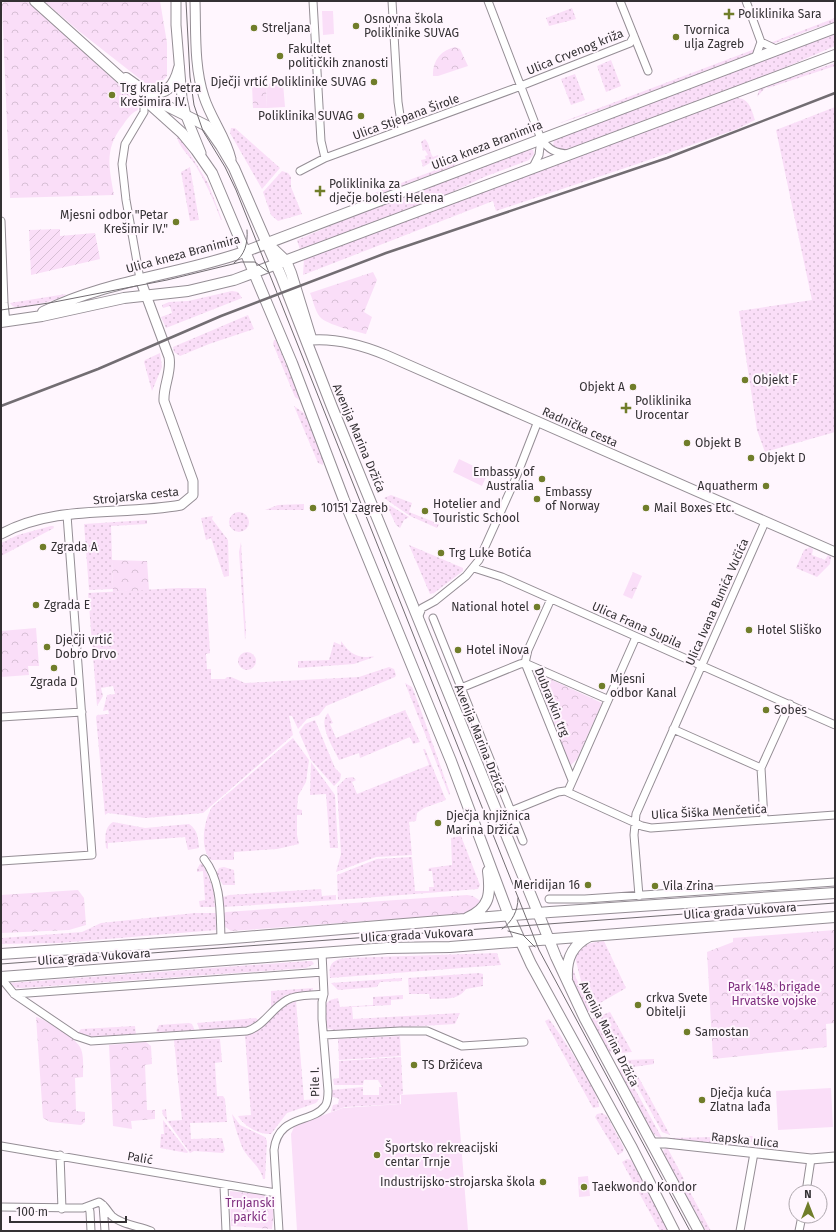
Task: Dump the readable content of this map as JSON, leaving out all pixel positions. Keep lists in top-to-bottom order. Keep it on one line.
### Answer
{"streets":{"main road":["Ulica kneza Branimira","Avenija Marina Držića","Ulica grada Vukovara"],"street":["Ulica Crvenog križa","Ulica Stjepana Širole","Radnička cesta","Strojarska cesta","Ulica Ivana Bunića Vučića","Ulica Frana Supila","Dubravkin trg","Ulica Šiška Menčetića","Pile I.","Rapska ulica","Palić"]},"crossings":[["Ulica Crvenog križa","Ulica Stjepana Širole"],["Ulica Crvenog križa","Ulica kneza Branimira"],["Ulica kneza Branimira","Avenija Marina Držića"],["Ulica kneza Branimira","Strojarska cesta"],["Radnička cesta","Ulica Ivana Bunića Vučića"],["Avenija Marina Držića","Ulica grada Vukovara"],["Avenija Marina Držića","Rapska ulica"],["Ulica Ivana Bunića Vučića","Ulica Frana Supila"],["Ulica Ivana Bunića Vučića","Ulica Šiška Menčetića"],["Ulica Ivana Bunića Vučića","Ulica grada Vukovara"],["Ulica grada Vukovara","Pile I."],["Pile I.","Palić"]],"parks":["Park 148. brigade Hrvatske vojske","Trnjanski parkić"],"places":{"health":["Poliklinika Sara","Poliklinika za dječje bolesti Helena","Poliklinika Urocentar"],"other":["Osnovna škola Poliklinike SUVAG","Streljana","Tvornica ulja Zagreb","Fakultet političkih znanosti","Dječji vrtić Poliklinike SUVAG","Trg kralja Petra Krešimira IV.","Poliklinika SUVAG","Mjesni odbor \"Petar Krešimir IV.\"","Objekt F","Objekt A","Objekt B","Objekt D","Embassy of Australia","Aquatherm","Embassy of Norway","10151 Zagreb","Mail Boxes Etc.","Hotelier and Touristic School","Zgrada A","Trg Luke Botića","Zgrada E","National hotel","Hotel Sliško","Dječji vrtić Dobro Drvo","Hotel iNova","Zgrada D","Mjesni odbor Kanal","Sobes","Dječja knjižnica Marina Držića","Meridijan 16","Vila Zrina","crkva Svete Obitelji","Samostan","TS Držićeva","Dječja kuća Zlatna lađa","Športsko rekreacijski centar Trnje","Industrijsko-strojarska škola","Taekwondo Kondor"]},"scale_bar":"100 m","north":"top"}
